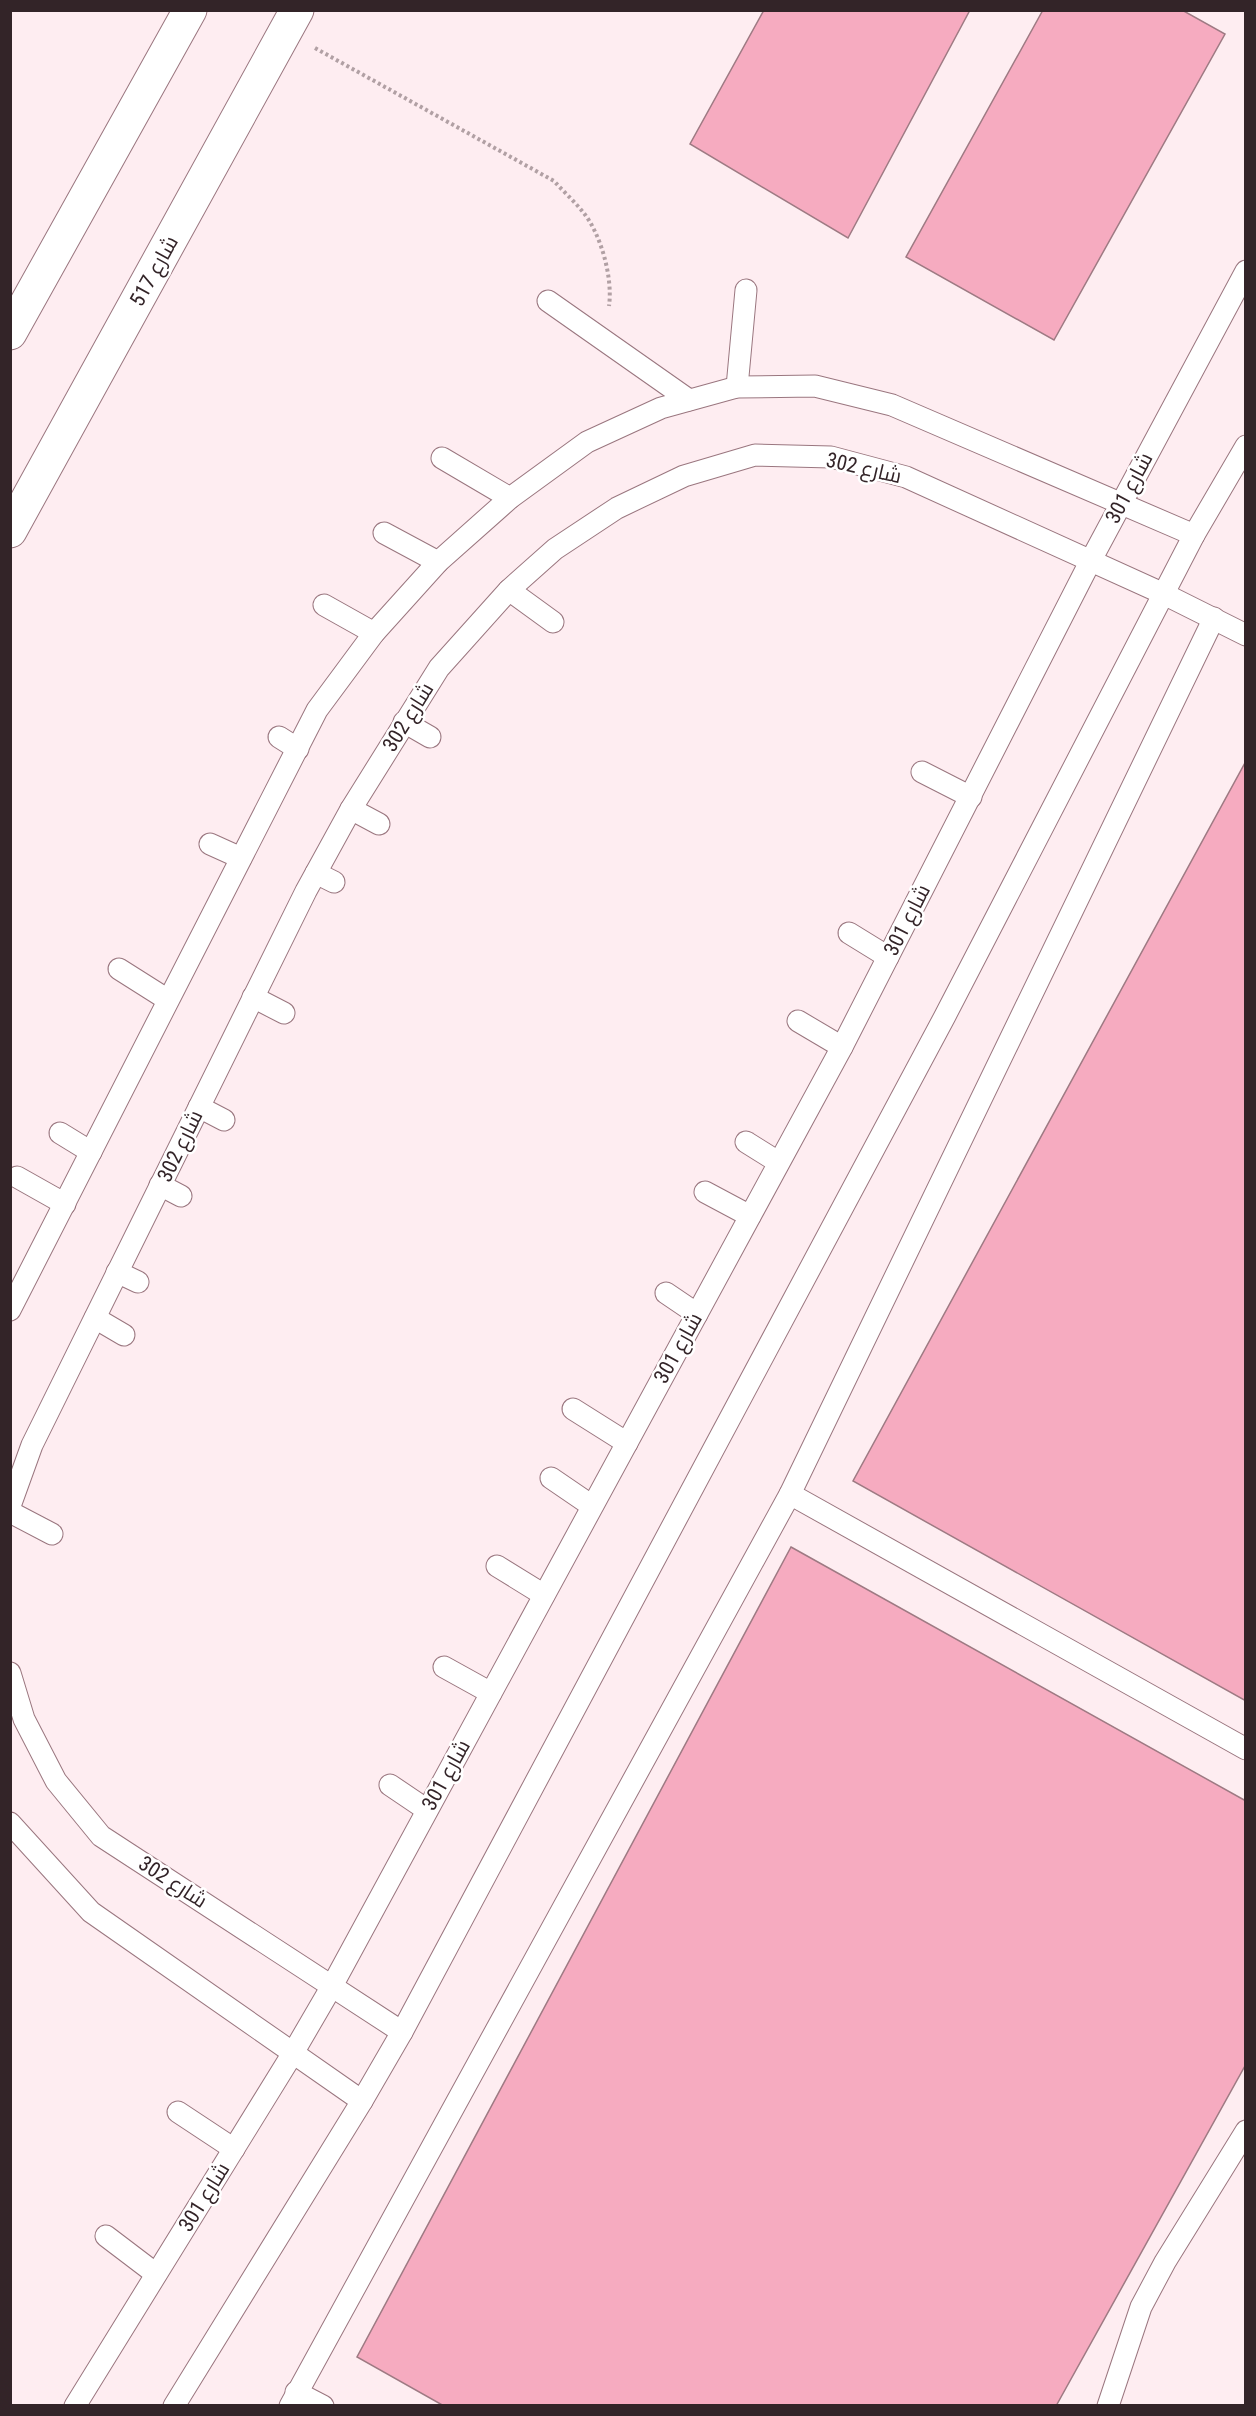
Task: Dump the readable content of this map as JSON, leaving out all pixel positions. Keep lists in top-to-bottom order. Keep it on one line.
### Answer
{"streets":{"street":["شارع 517"],"lane":["شارع 302","شارع 301"]},"crossings":[["شارع 302","شارع 301"]]}
